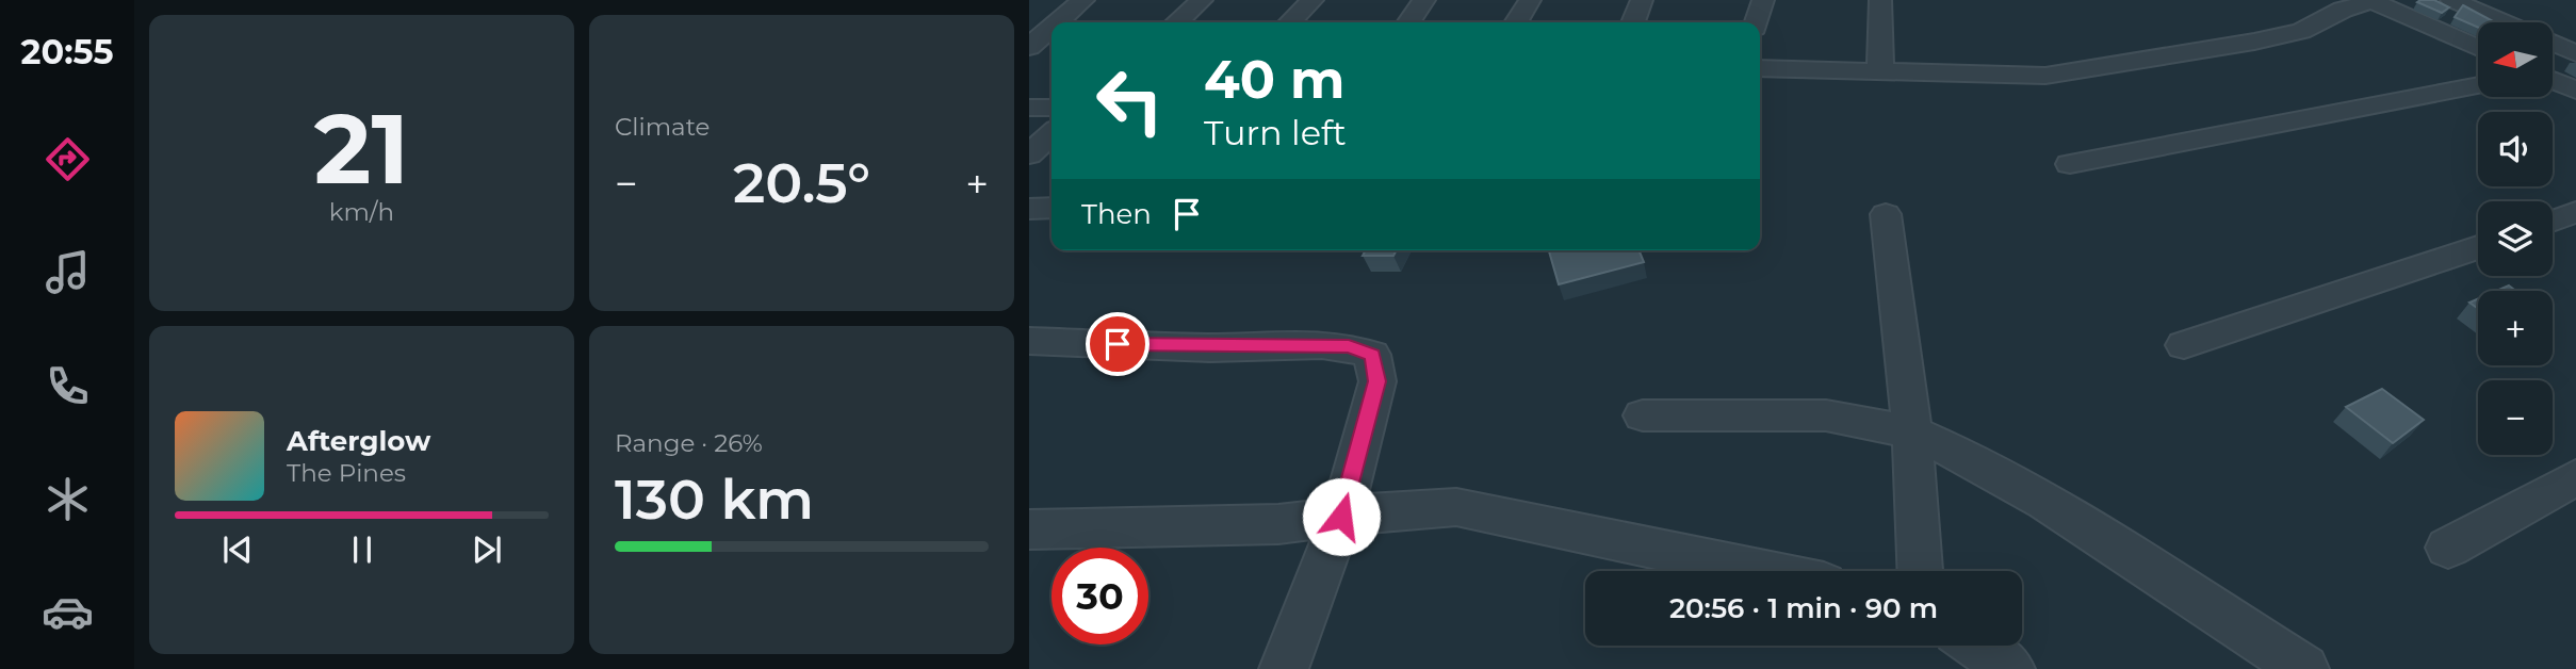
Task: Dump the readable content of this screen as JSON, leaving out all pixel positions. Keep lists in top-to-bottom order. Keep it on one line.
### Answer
{"north":"left","page":{"tabs":"20:55","tile":[["21","km/h"],"Climate",["Range · 26%","130 km"]],"map_buttons":["+","−"],"turn":["40 m","Turn left"],"heat":["−","20.5°","+"],"then":"Then","song":["Afterglow","The Pines"],"limit":"30","trip":"20:56 · 1 min · 90 m"}}
